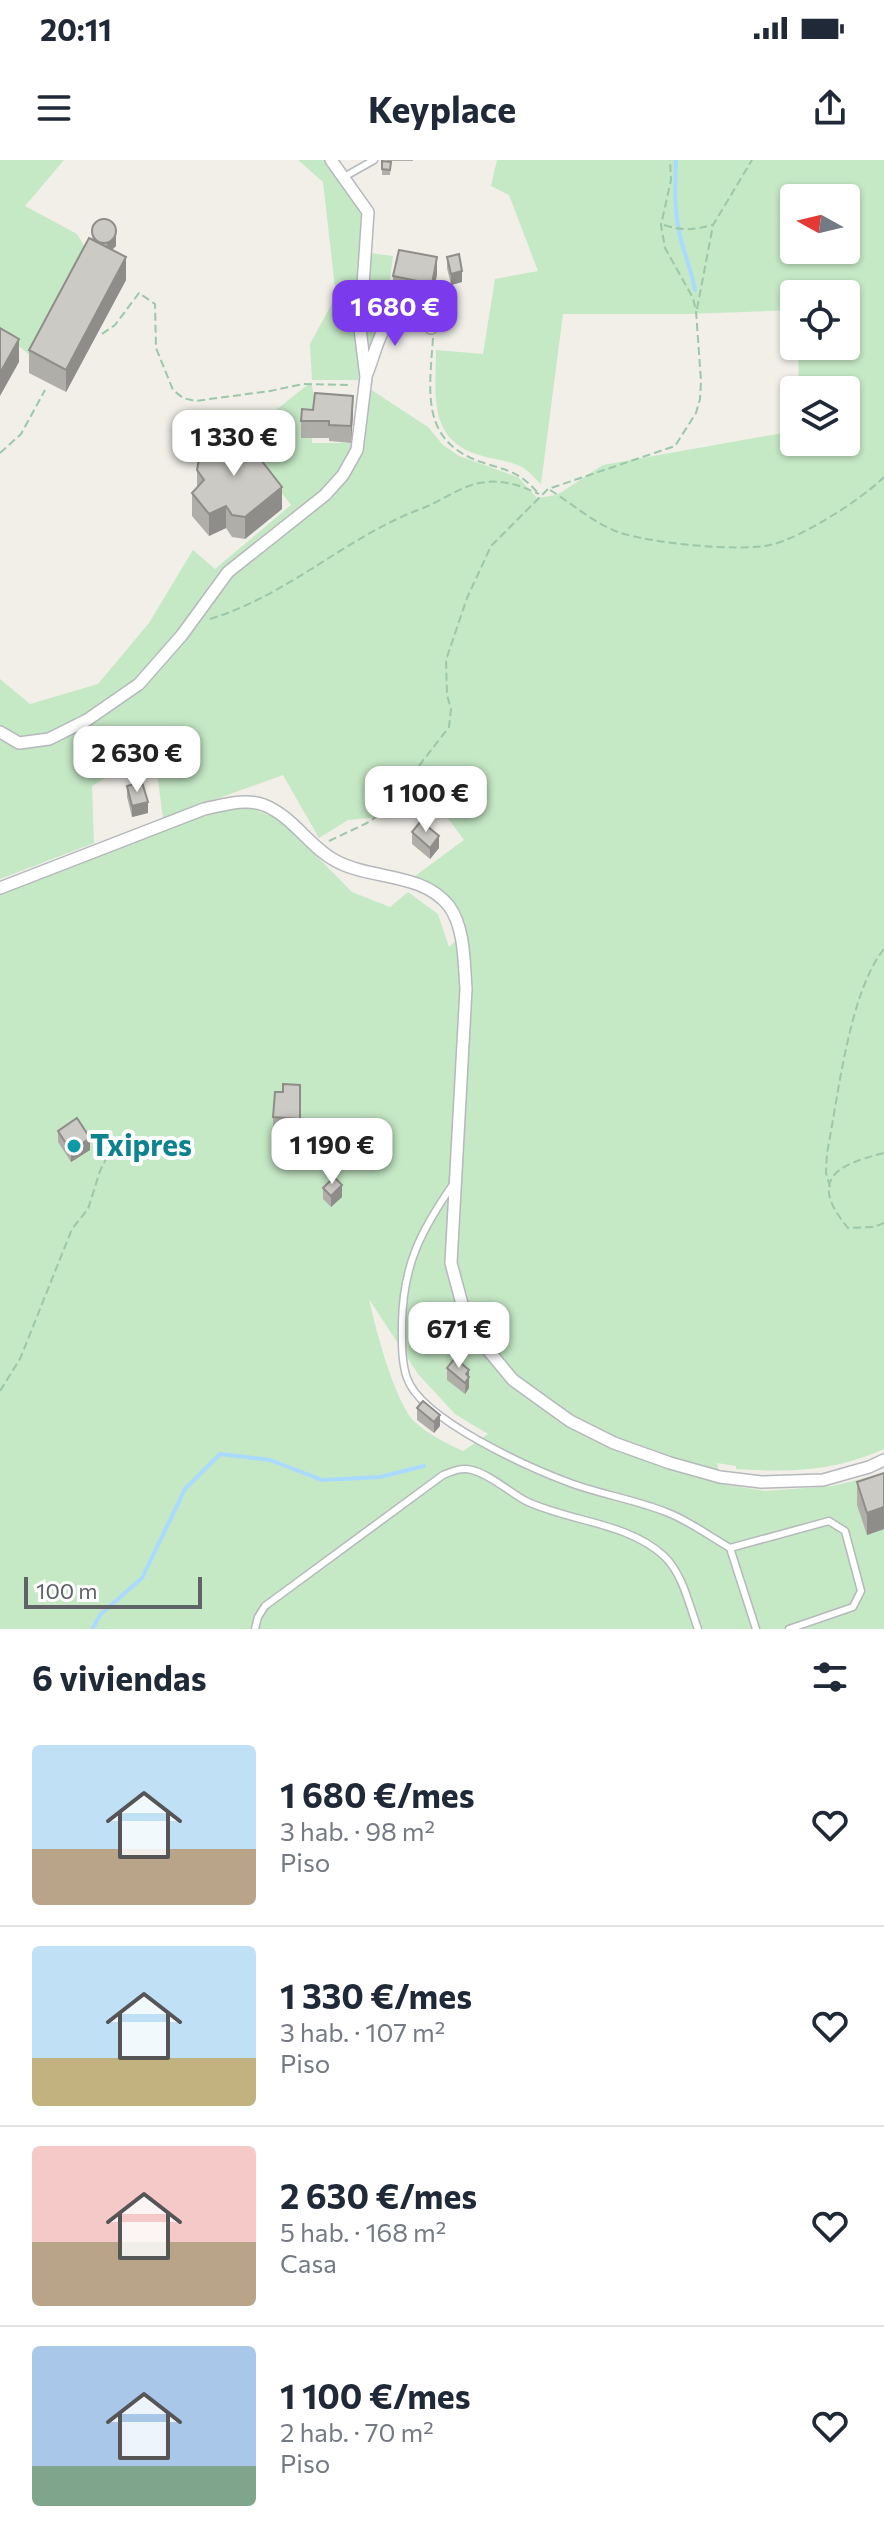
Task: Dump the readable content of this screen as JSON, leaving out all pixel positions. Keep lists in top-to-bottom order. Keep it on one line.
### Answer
{"places":["Txipres"],"scale_bar":"100 m","north":"left","page":{"status":"20:11","header":"Keyplace","price":["1 680 €","1 330 €","2 630 €","1 100 €","1 190 €","671 €"],"scale":"100 m","heading":"6 viviendas","list":[{"name":"1 680 €/mes","note":"3 hab. · 98 m² · Piso"},{"name":"1 330 €/mes","note":"3 hab. · 107 m² · Piso"},{"name":"2 630 €/mes","note":"5 hab. · 168 m² · Casa"},{"name":"1 100 €/mes","note":"2 hab. · 70 m² · Piso"}]}}
